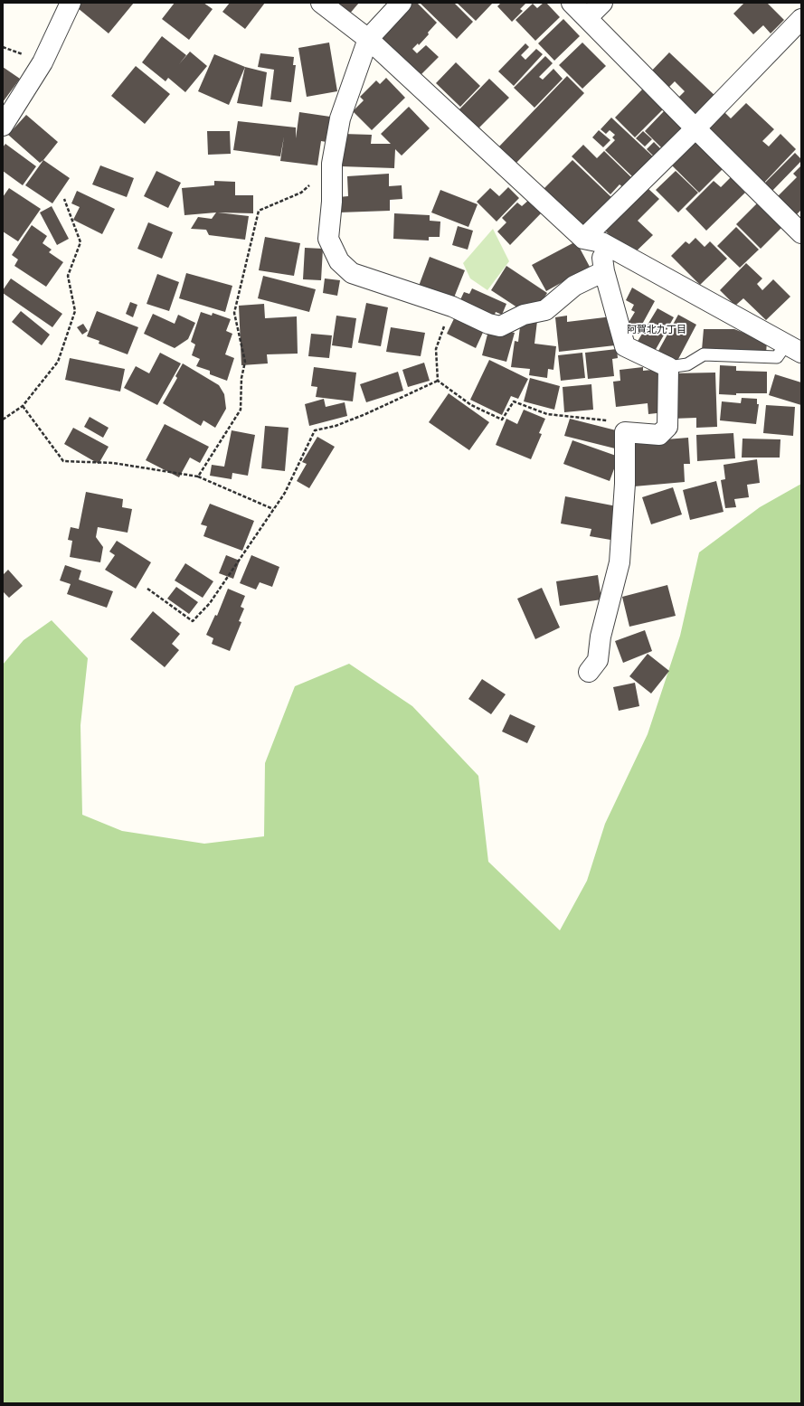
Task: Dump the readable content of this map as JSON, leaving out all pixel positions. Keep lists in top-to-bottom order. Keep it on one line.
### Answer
{"districts":["阿賀北九丁目"]}
